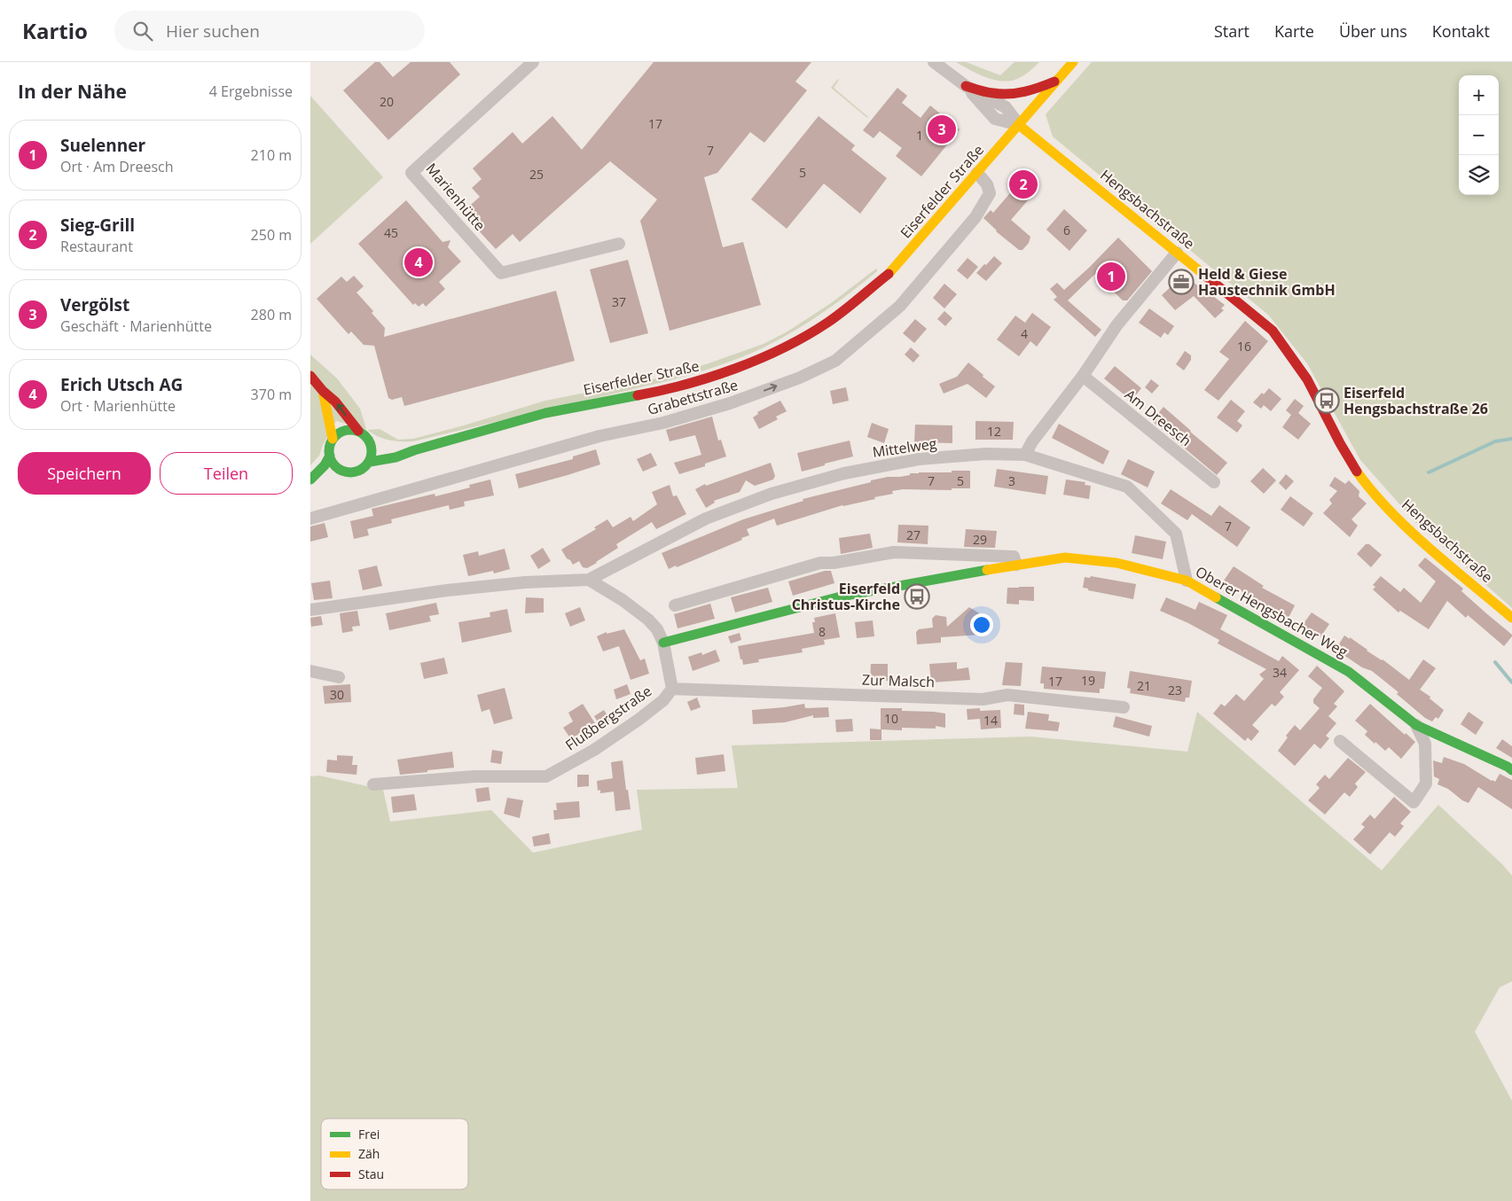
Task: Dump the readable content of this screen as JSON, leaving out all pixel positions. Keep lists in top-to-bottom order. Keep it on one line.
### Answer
{"streets":{"street":["Eiserfelder Straße","Marienhütte","Hengsbachstraße","Grabettstraße","Am Dreesch","Mittelweg","Oberer Hengsbacher Weg","Zur Malsch","Flußbergstraße"]},"crossings":[["Eiserfelder Straße","Hengsbachstraße"],["Eiserfelder Straße","Grabettstraße"],["Mittelweg","Oberer Hengsbacher Weg"],["Mittelweg","Flußbergstraße"],["Oberer Hengsbacher Weg","Flußbergstraße"],["Zur Malsch","Flußbergstraße"]],"one_way":["Grabettstraße"],"places":{"office":["Held & Giese Haustechnik GmbH"],"bus stop":["Eiserfeld Hengsbachstraße 26","Eiserfeld Christus-Kirche"]},"house_numbers":["20","17","1","7","5","25","6","45","37","4","16","12","7","5","3","7","27","29","8","34","19","17","21","23","30","10","14"],"legend":["Frei","Zäh","Stau"],"page":{"header":"Kartio","search":"Hier suchen","nav":["Start","Karte","Über uns","Kontakt"],"heading":["In der Nähe","4 Ergebnisse"],"map_buttons":["+","−"],"pins":["3","2","4","1"],"list":[{"mark":"1","name":"Suelenner","note":"Ort · Am Dreesch","value":"210 m"},{"mark":"2","name":"Sieg-Grill","note":"Restaurant","value":"250 m"},{"mark":"3","name":"Vergölst","note":"Geschäft · Marienhütte","value":"280 m"},{"mark":"4","name":"Erich Utsch AG","note":"Ort · Marienhütte","value":"370 m"}],"buttons":["Speichern","Teilen"]}}
